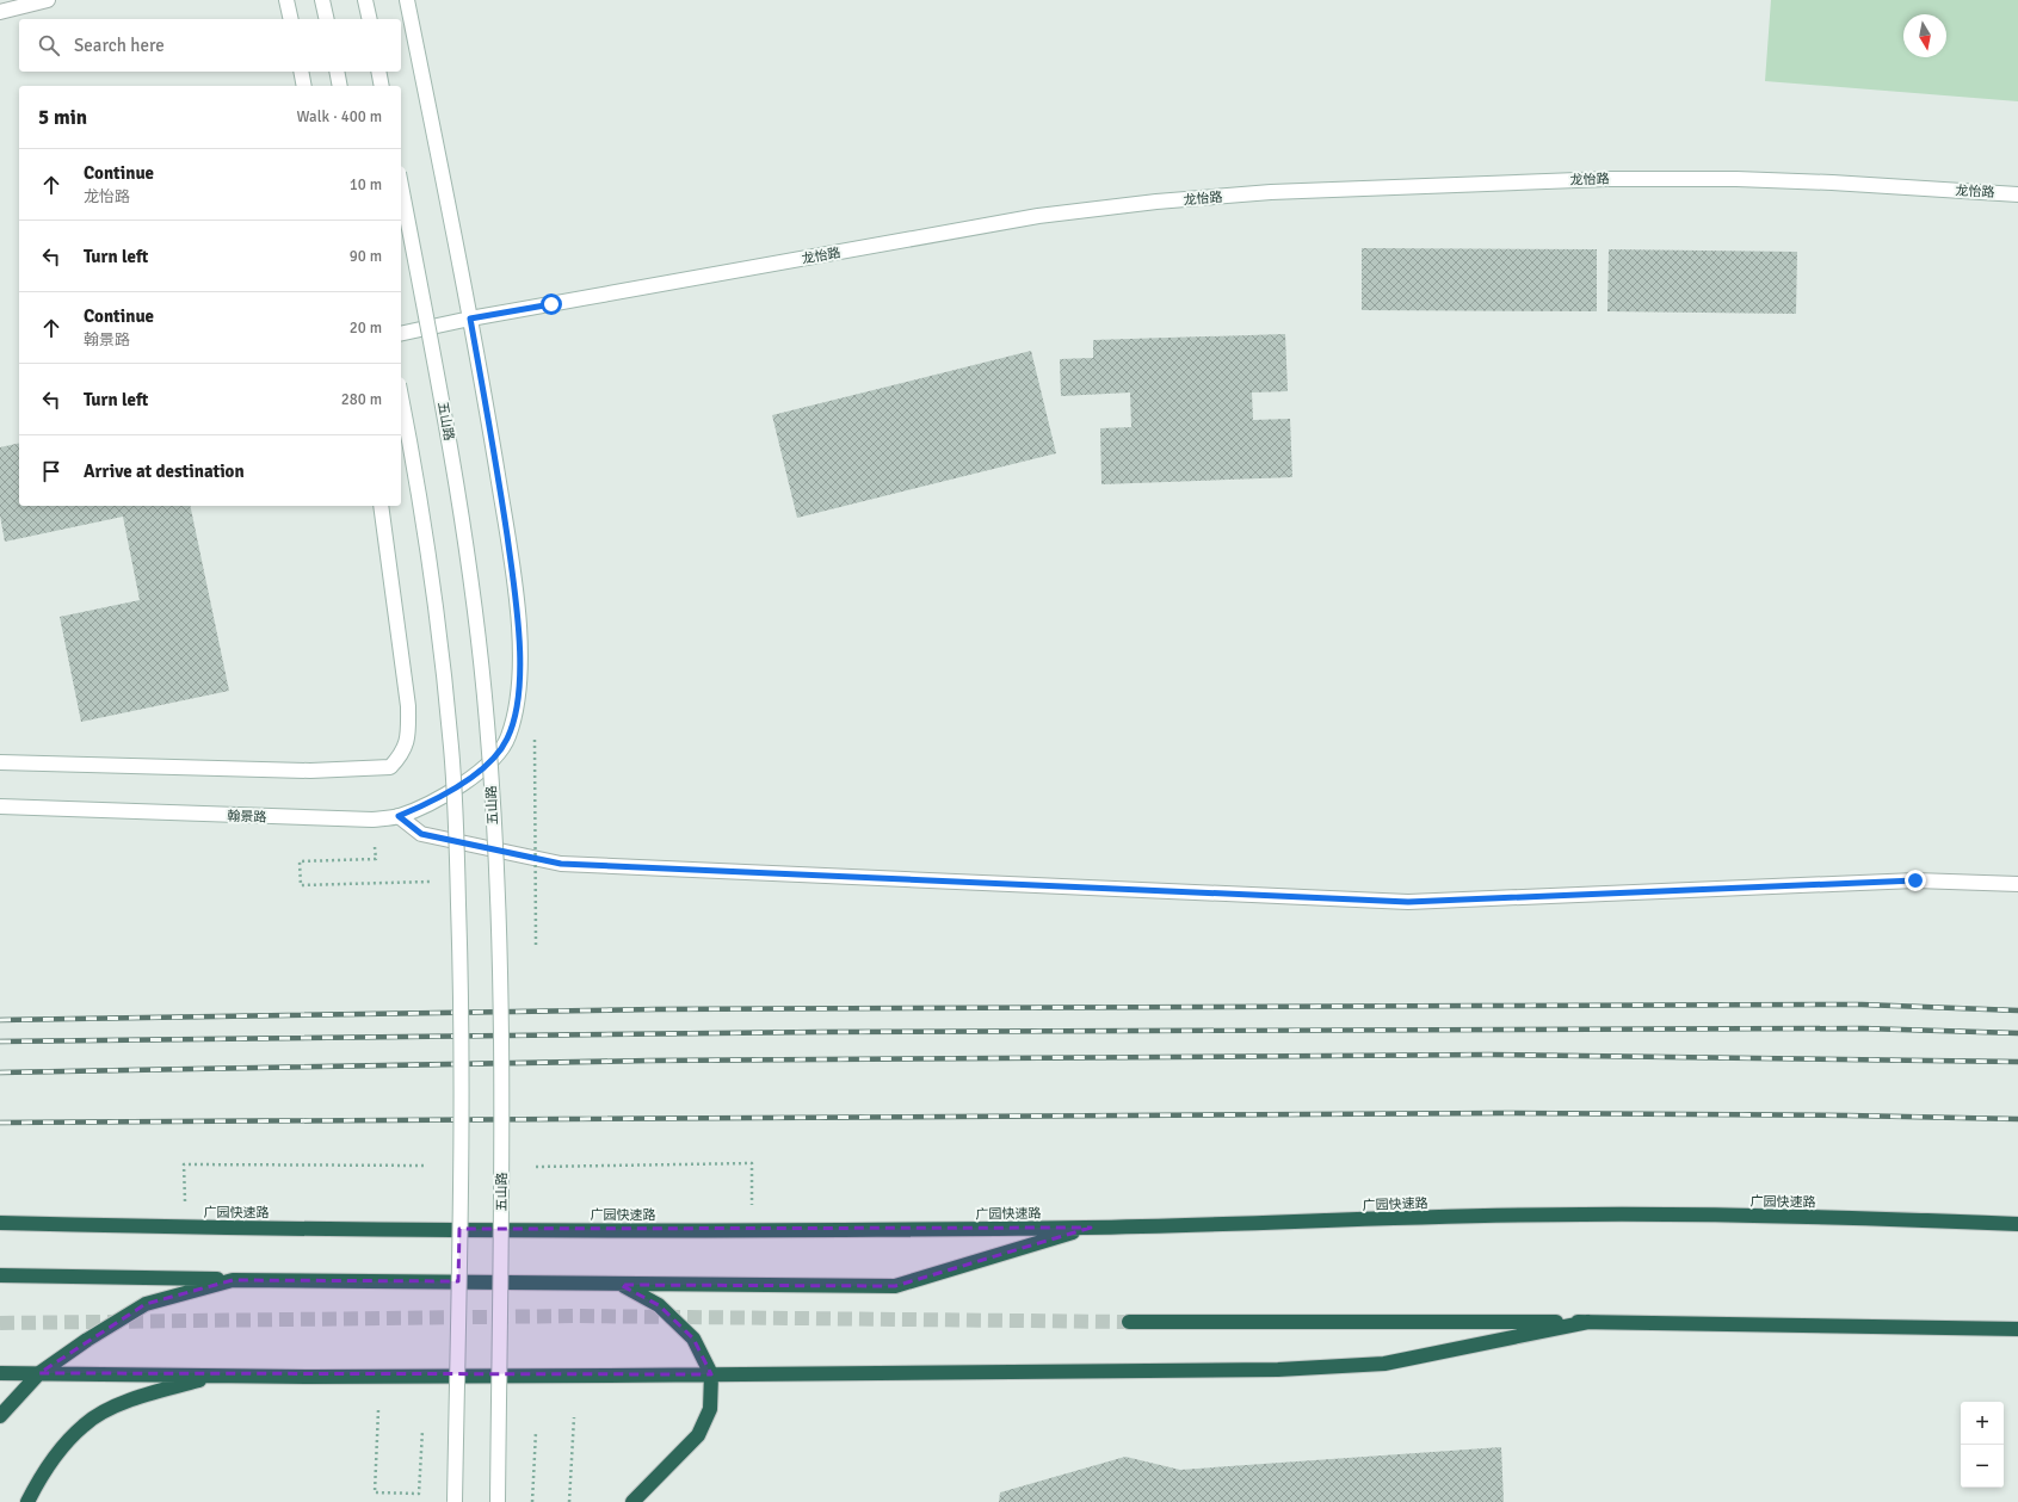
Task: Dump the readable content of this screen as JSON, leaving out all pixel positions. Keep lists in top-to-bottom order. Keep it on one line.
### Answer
{"streets":{"highway":["广园快速路"],"street":["龙怡路","五山路","翰景路"]},"crossings":[["龙怡路","翰景路"]],"north":"bottom","page":{"search":"Search here","heading":["5 min","Walk · 400 m"],"list":[["Continue","龙怡路","10 m"],["Turn left","90 m"],["Continue","翰景路","20 m"],["Turn left","280 m"],"Arrive at destination"],"map_buttons":["+","−"]}}
